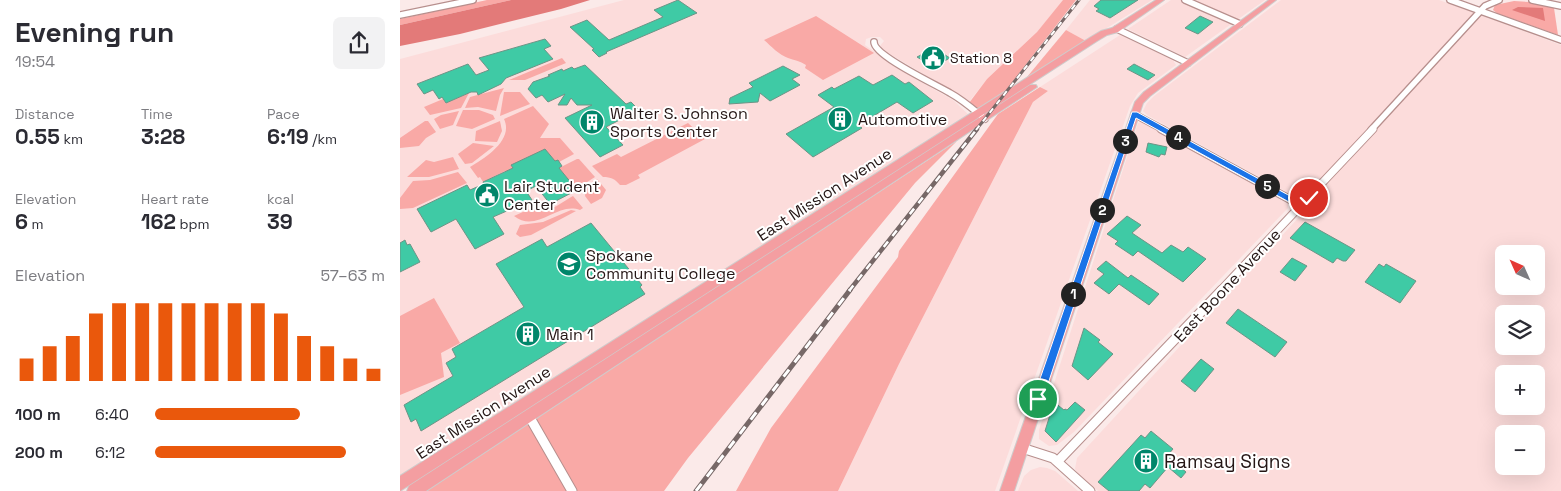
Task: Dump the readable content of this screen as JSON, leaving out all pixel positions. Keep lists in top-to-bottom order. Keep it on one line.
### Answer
{"streets":{"main road":["East Mission Avenue"],"street":["East Boone Avenue"]},"places":{"public building":["Station 8","Lair Student Center"],"building":["Automotive","Walter S. Johnson Sports Center","Main 1","Ramsay Signs"],"school or university":["Spokane Community College"]},"north":"top left","page":{"heading":["Evening run","19:54"],"stats":[["Distance","0.55 km"],["Time","3:28"],["Pace","6:19 /km"],["Elevation","6 m"],["Heart rate","162 bpm"],["kcal","39"]],"pins":["4","3","5","2","1"],"map_buttons":["+","−"],"chart":["Elevation","57–63 m"],"list":[{"name":"100 m","note":"6:40"},{"name":"200 m","note":"6:12"}]}}
